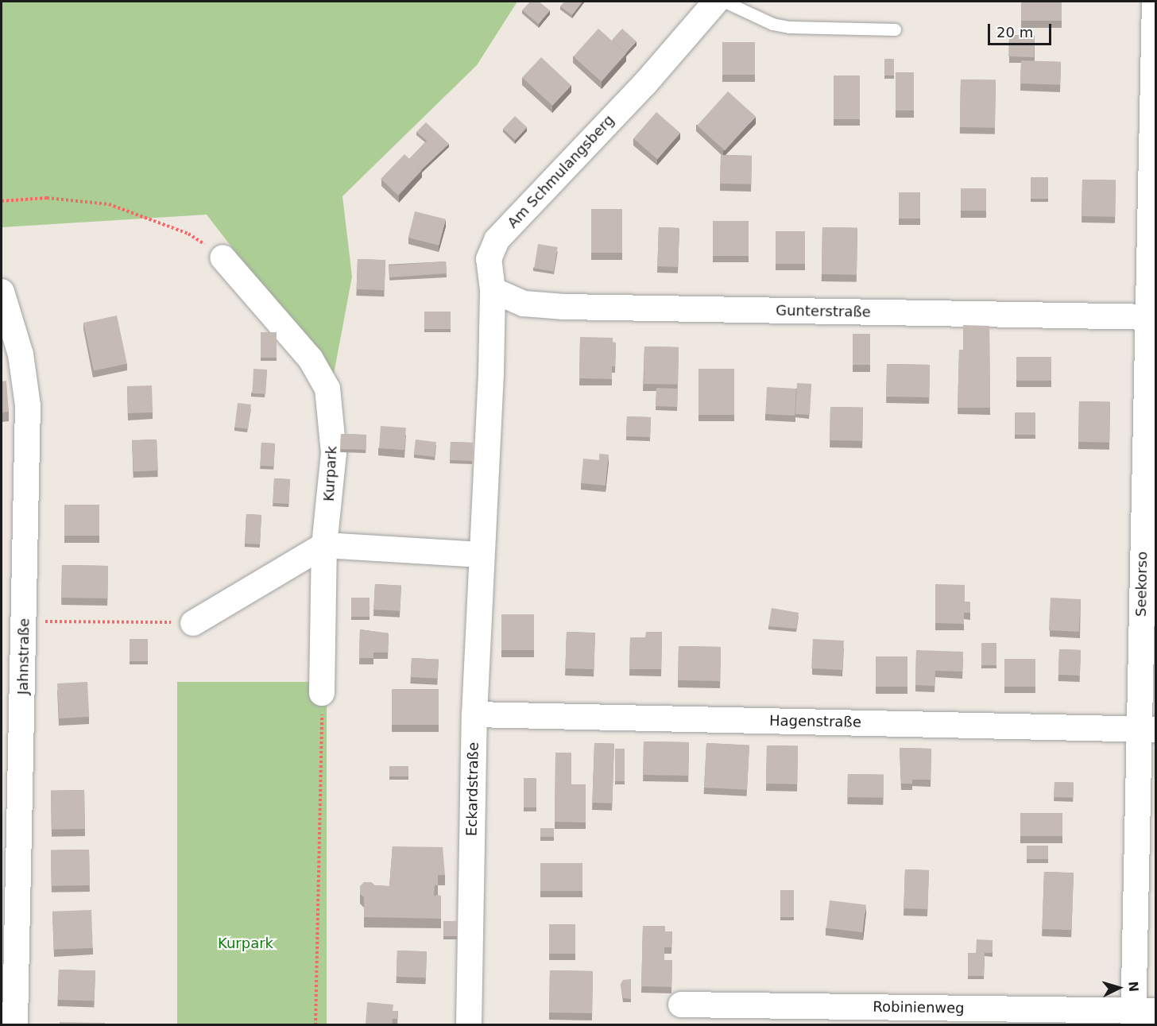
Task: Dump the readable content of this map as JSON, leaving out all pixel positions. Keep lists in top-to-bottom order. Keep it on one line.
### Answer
{"streets":{"street":["Am Schmulangsberg","Gunterstraße","Kurpark","Seekorso","Jahnstraße","Hagenstraße","Eckardstraße","Robinienweg"]},"crossings":[["Am Schmulangsberg","Gunterstraße"],["Am Schmulangsberg","Eckardstraße"],["Gunterstraße","Seekorso"],["Seekorso","Hagenstraße"],["Seekorso","Robinienweg"],["Hagenstraße","Eckardstraße"]],"parks":["Kurpark"],"scale_bar":"20 m","north":"right"}
